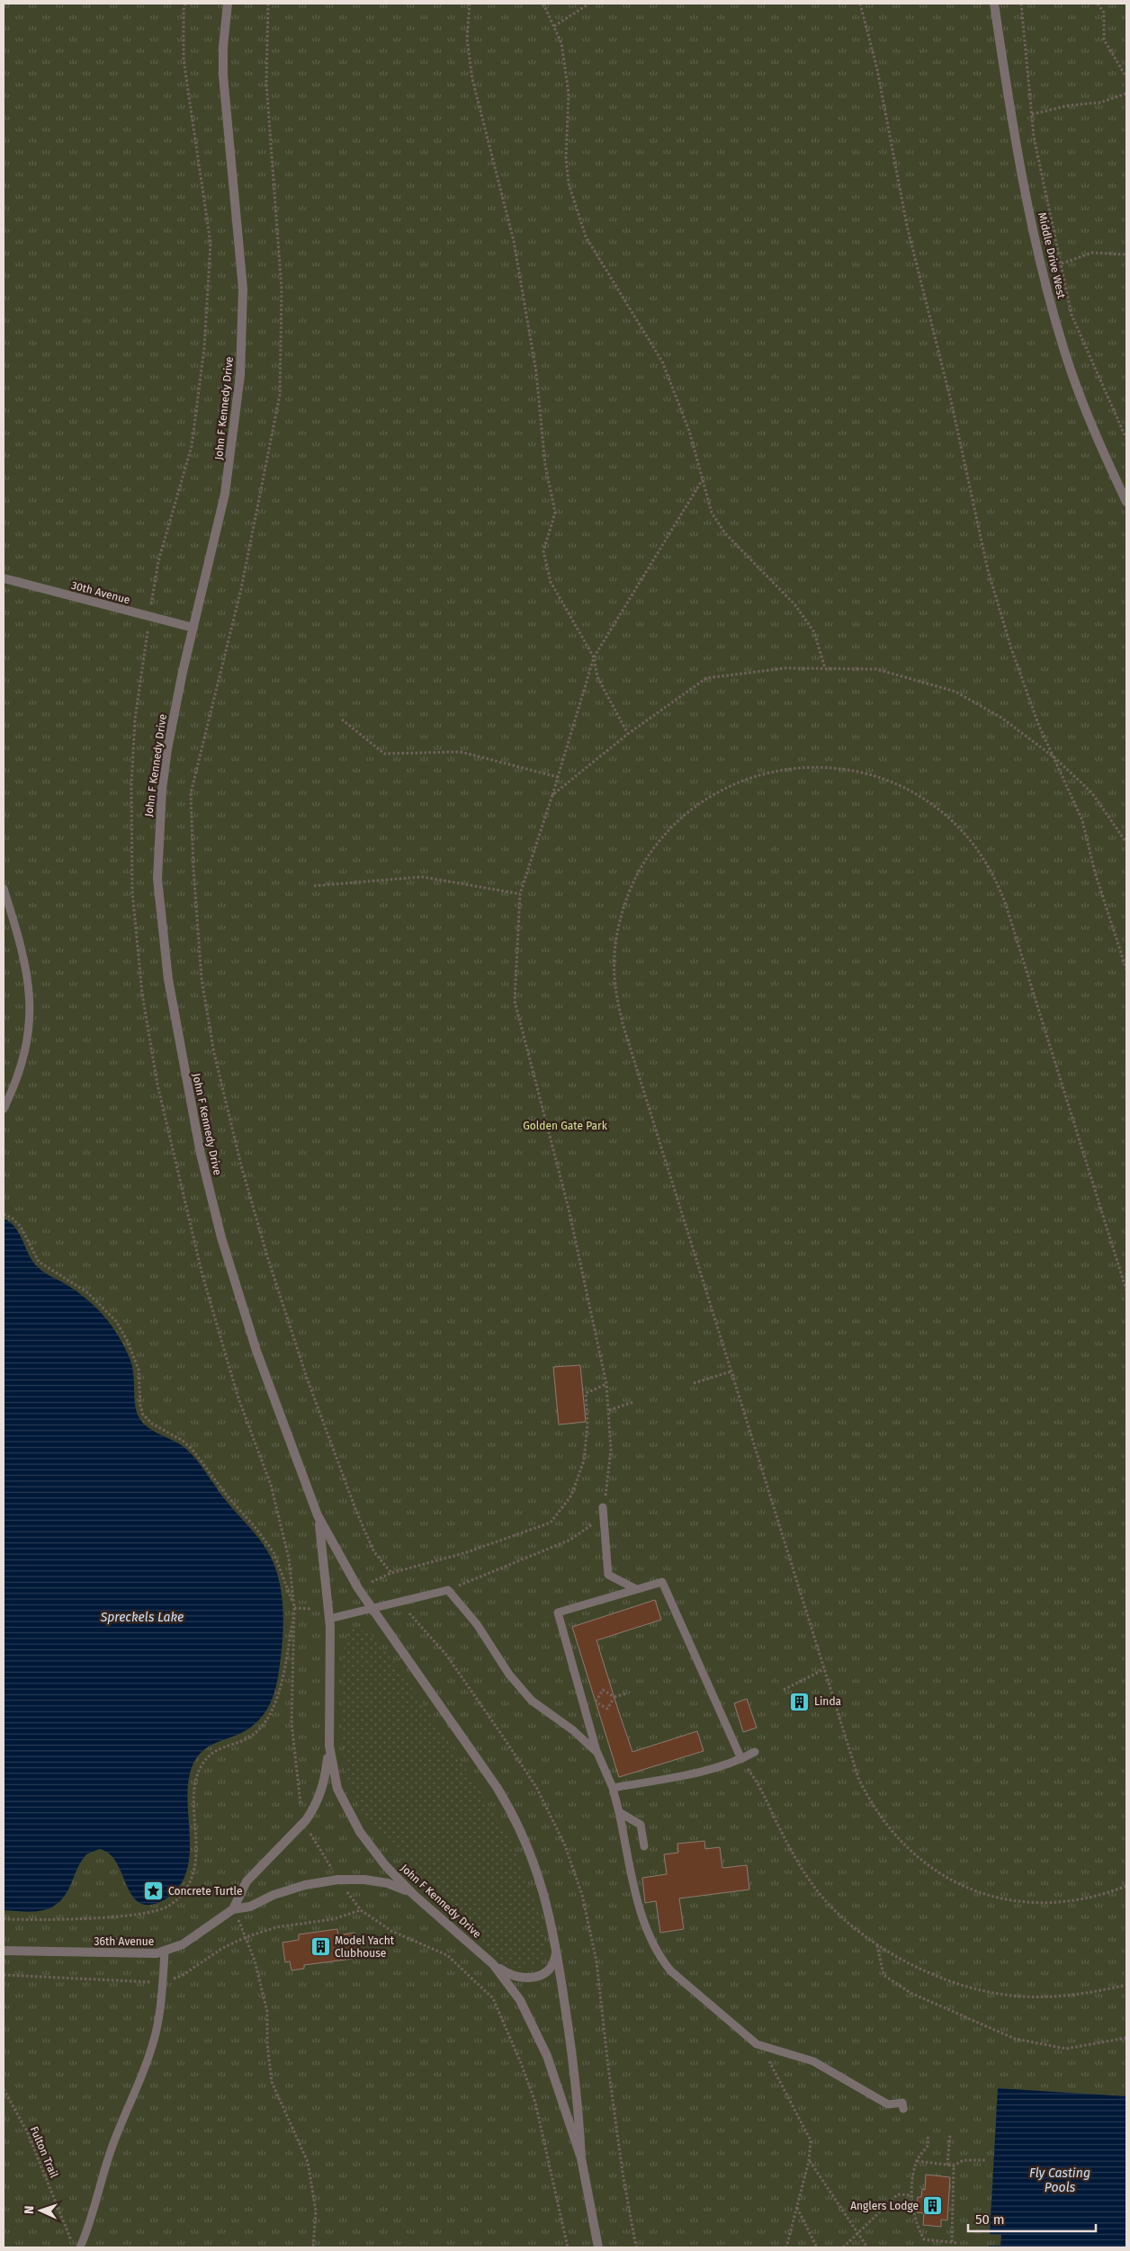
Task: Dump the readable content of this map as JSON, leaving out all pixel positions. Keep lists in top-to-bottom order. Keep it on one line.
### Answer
{"streets":{"street":["Middle Drive West","John F Kennedy Drive","30th Avenue","36th Avenue"],"path":["Fulton Trail"]},"crossings":[["John F Kennedy Drive","30th Avenue"],["John F Kennedy Drive","36th Avenue"]],"water":["Spreckels Lake","Fly Casting Pools"],"parks":["Golden Gate Park"],"places":{"building":["Linda","Model Yacht Clubhouse","Anglers Lodge"],"place":["Concrete Turtle"]},"scale_bar":"50 m","north":"left"}
